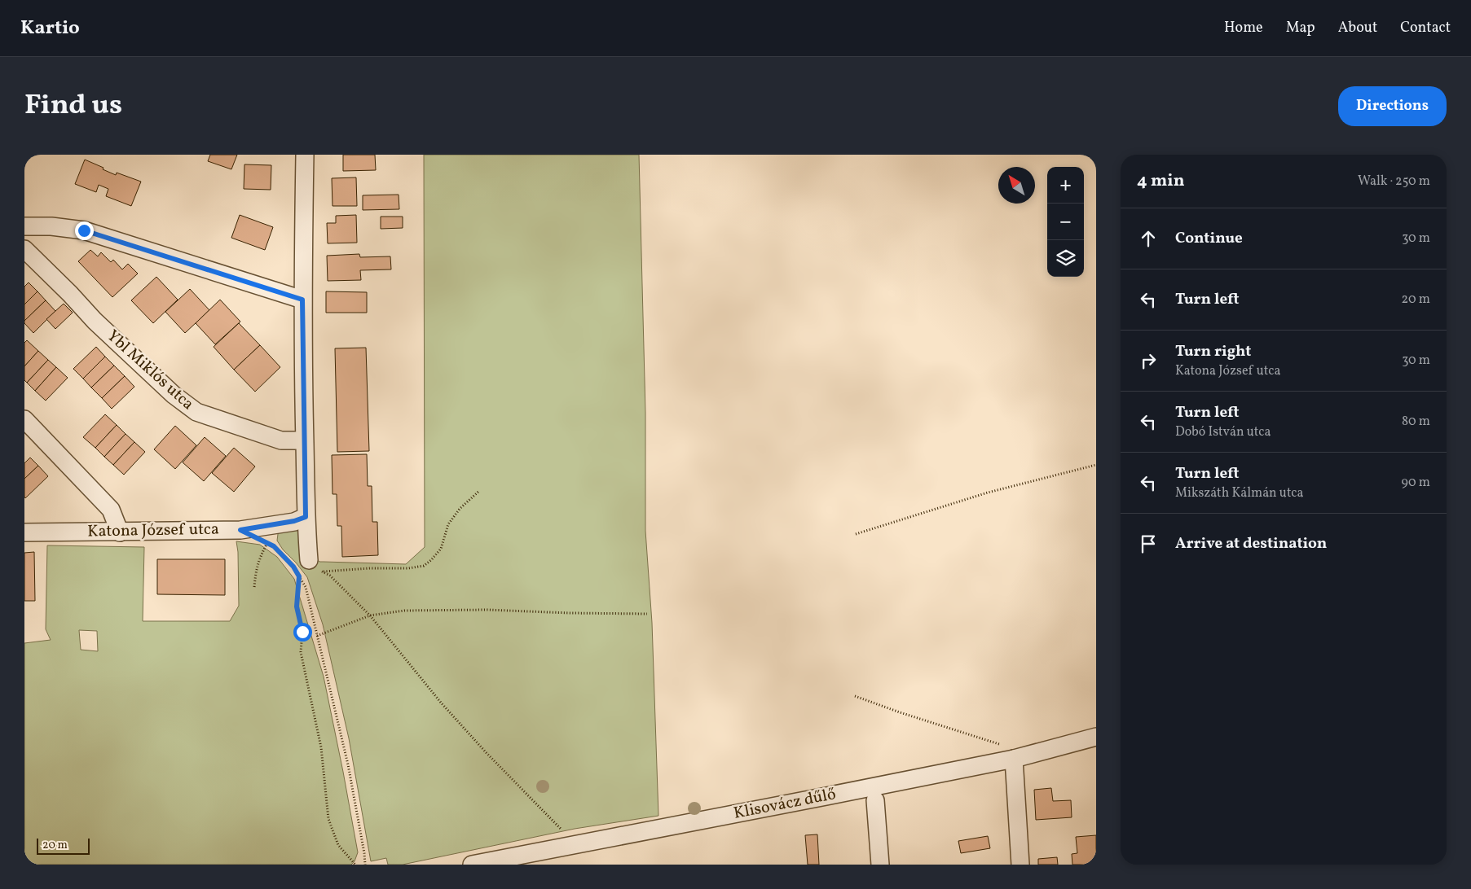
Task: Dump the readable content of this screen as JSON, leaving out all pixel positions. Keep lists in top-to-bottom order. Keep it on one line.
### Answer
{"streets":{"street":["Ybl Miklós utca","Katona József utca","Klisovácz dűlő"]},"scale_bar":"20 m","north":"top left","page":{"header":"Kartio","nav":["Home","Map","About","Contact"],"title":"Find us","buttons":"Directions","heading":["4 min","Walk · 250 m"],"map_buttons":["+","−"],"list":[["Continue","30 m"],["Turn left","20 m"],["Turn right","Katona József utca","30 m"],["Turn left","Dobó István utca","80 m"],["Turn left","Mikszáth Kálmán utca","90 m"],"Arrive at destination"],"scale":"20 m"}}
